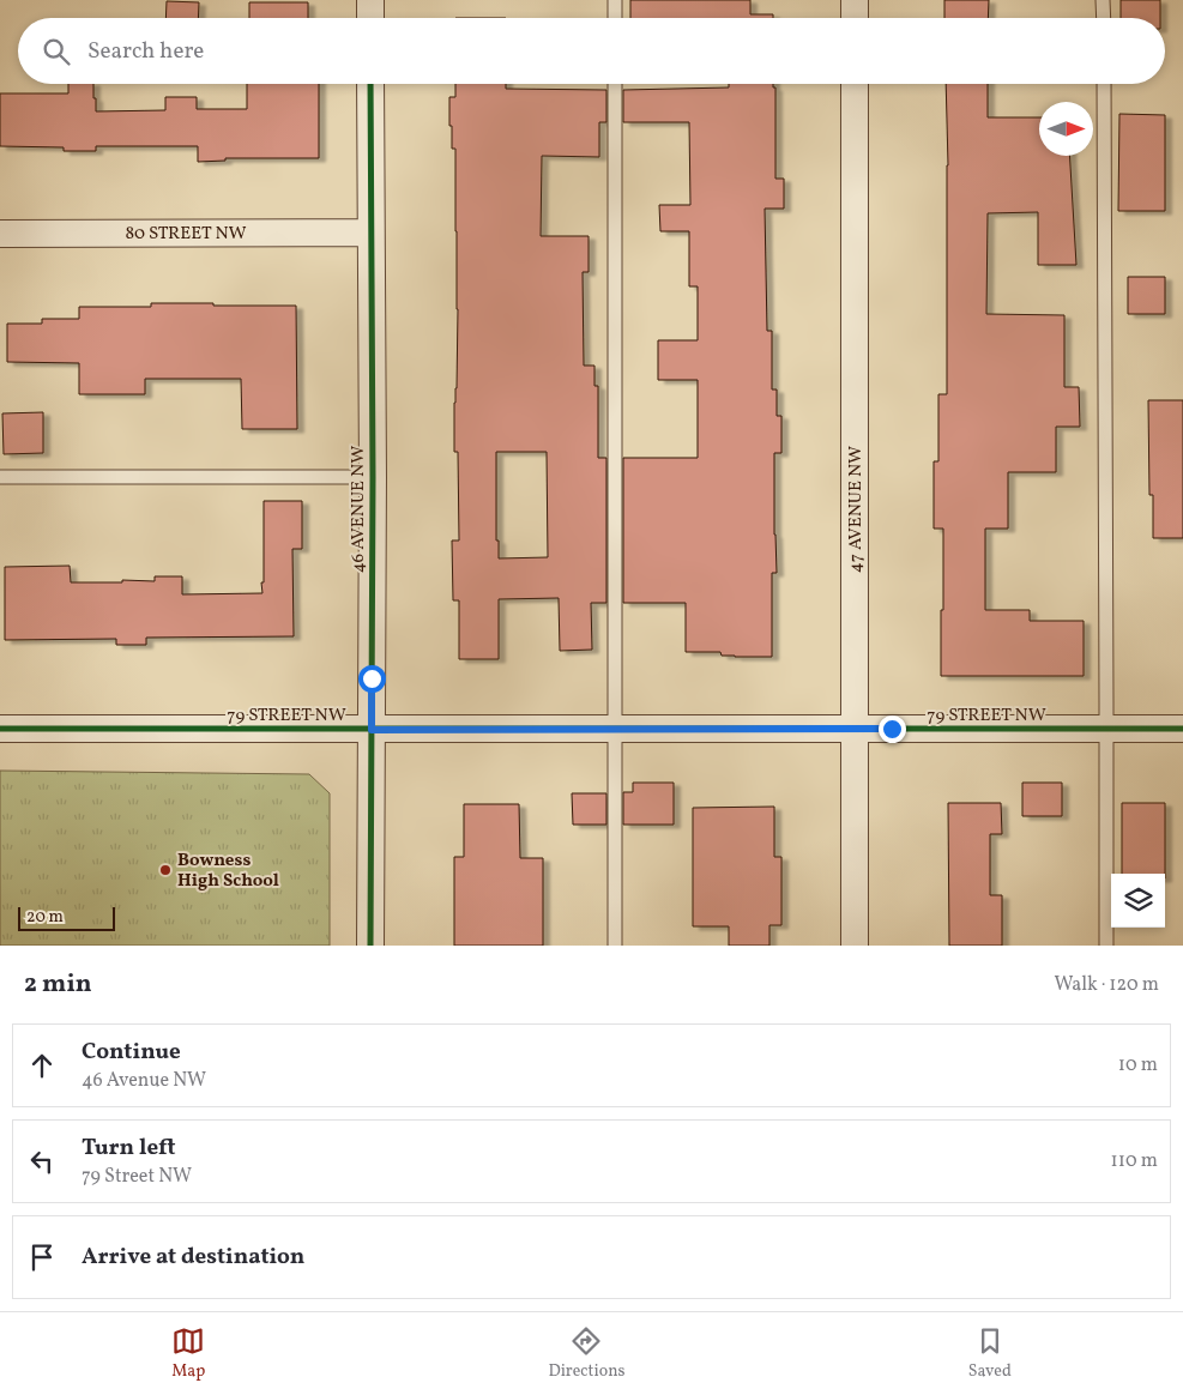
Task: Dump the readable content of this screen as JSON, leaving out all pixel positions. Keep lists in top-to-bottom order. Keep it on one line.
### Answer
{"streets":{"street":["80 STREET NW","46 AVENUE NW","47 AVENUE NW","79 STREET NW"]},"crossings":[["80 STREET NW","46 AVENUE NW"],["46 AVENUE NW","79 STREET NW"],["47 AVENUE NW","79 STREET NW"]],"places":["Bowness High School"],"scale_bar":"20 m","north":"right","page":{"search":"Search here","scale":"20 m","heading":["2 min","Walk · 120 m"],"list":[["Continue","46 Avenue NW","10 m"],["Turn left","79 Street NW","110 m"],"Arrive at destination"],"nav":["Map","Directions","Saved"]}}
